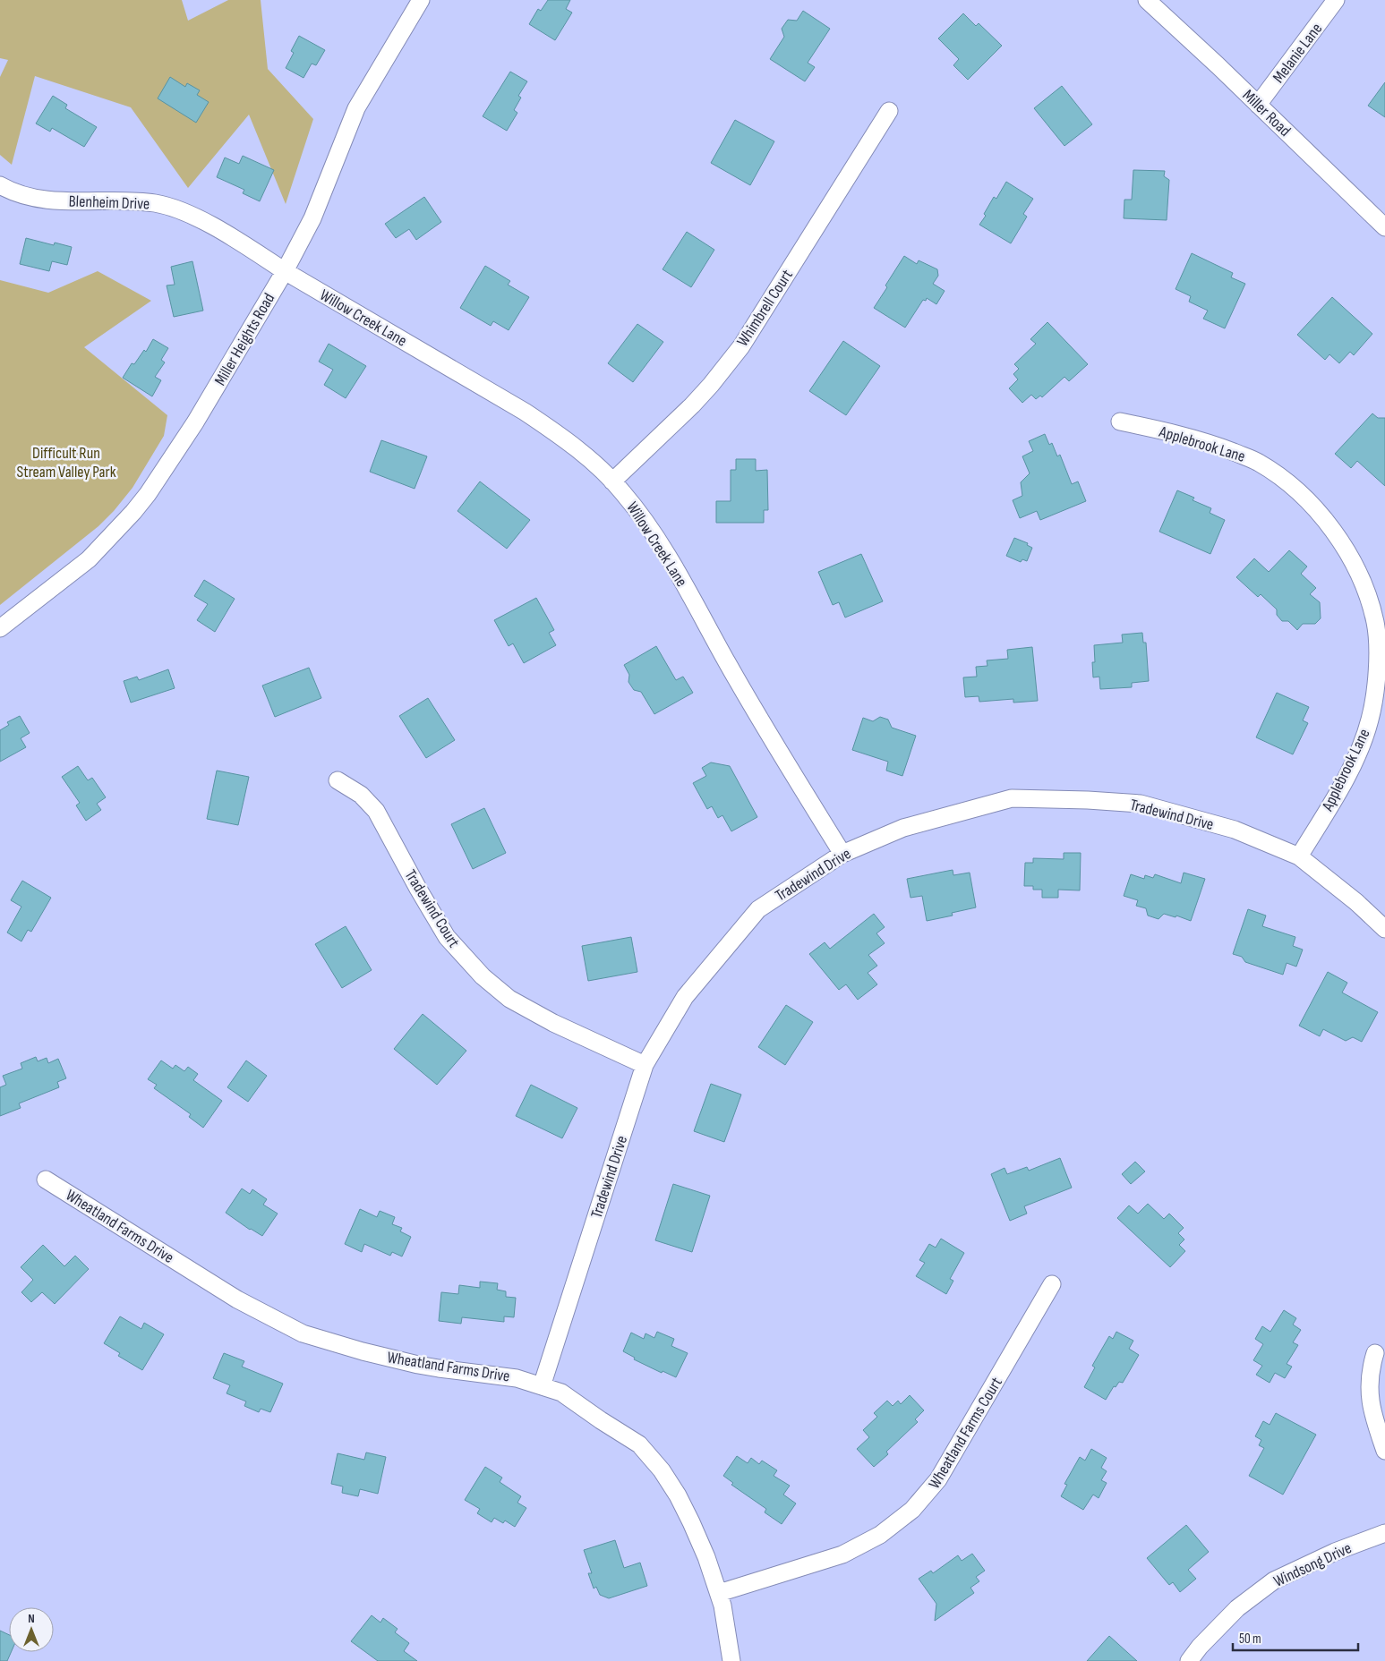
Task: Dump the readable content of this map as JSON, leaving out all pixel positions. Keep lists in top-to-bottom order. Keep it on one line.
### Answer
{"streets":{"street":["Melanie Lane","Miller Road","Blenheim Drive","Whimbrell Court","Willow Creek Lane","Miller Heights Road","Applebrook Lane","Tradewind Drive","Tradewind Court","Wheatland Farms Drive","Wheatland Farms Court","Windsong Drive"]},"crossings":[["Melanie Lane","Miller Road"],["Blenheim Drive","Willow Creek Lane"],["Blenheim Drive","Miller Heights Road"],["Whimbrell Court","Willow Creek Lane"],["Willow Creek Lane","Miller Heights Road"],["Willow Creek Lane","Tradewind Drive"],["Applebrook Lane","Tradewind Drive"],["Tradewind Drive","Tradewind Court"],["Tradewind Drive","Wheatland Farms Drive"],["Wheatland Farms Drive","Wheatland Farms Court"]],"parks":["Difficult Run Stream Valley Park"],"scale_bar":"50 m","north":"top"}
